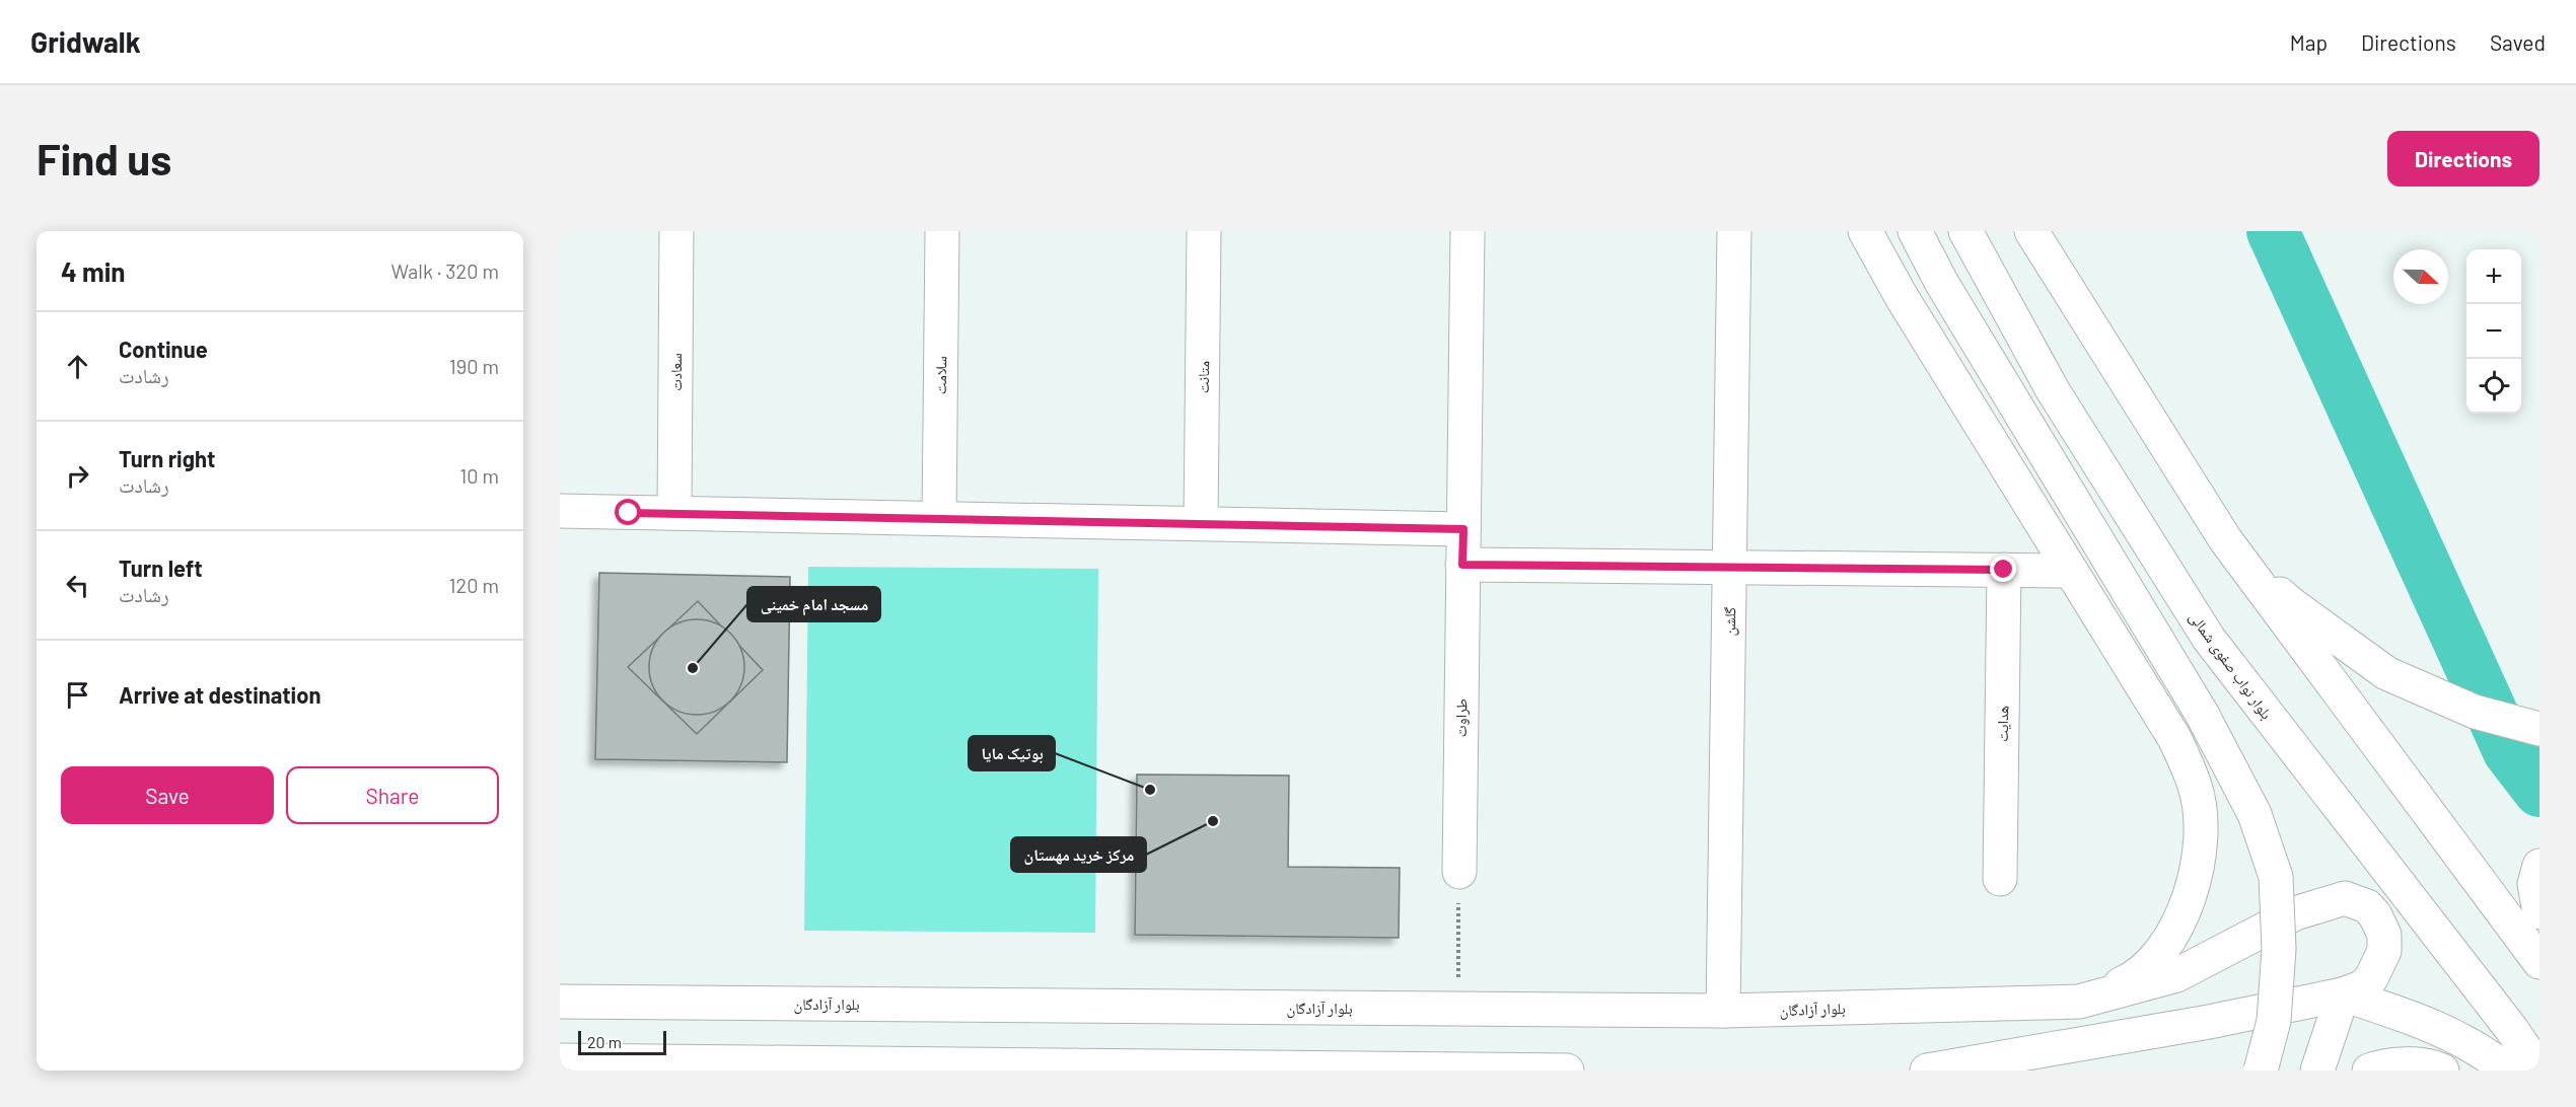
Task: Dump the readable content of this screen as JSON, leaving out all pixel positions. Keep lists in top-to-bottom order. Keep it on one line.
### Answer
{"streets":{"main road":["سعادت","سلامت","متانت","گلشن","بلوار نواب صفوی شمالی","طراوت","هدایت","بلوار آزادگان"]},"crossings":[["گلشن","بلوار آزادگان"]],"places":["مسجد امام خمینی","بوتیک مایا","مرکز خرید مهستان"],"scale_bar":"20 m","north":"right","page":{"header":"Gridwalk","nav":["Map","Directions","Saved"],"buttons":["Directions",["Save","Share"]],"title":"Find us","heading":["4 min","Walk · 320 m"],"map_buttons":["+","−"],"list":[["Continue","رشادت","190 m"],["Turn right","رشادت","10 m"],["Turn left","رشادت","120 m"],"Arrive at destination"],"scale":"20 m"}}
